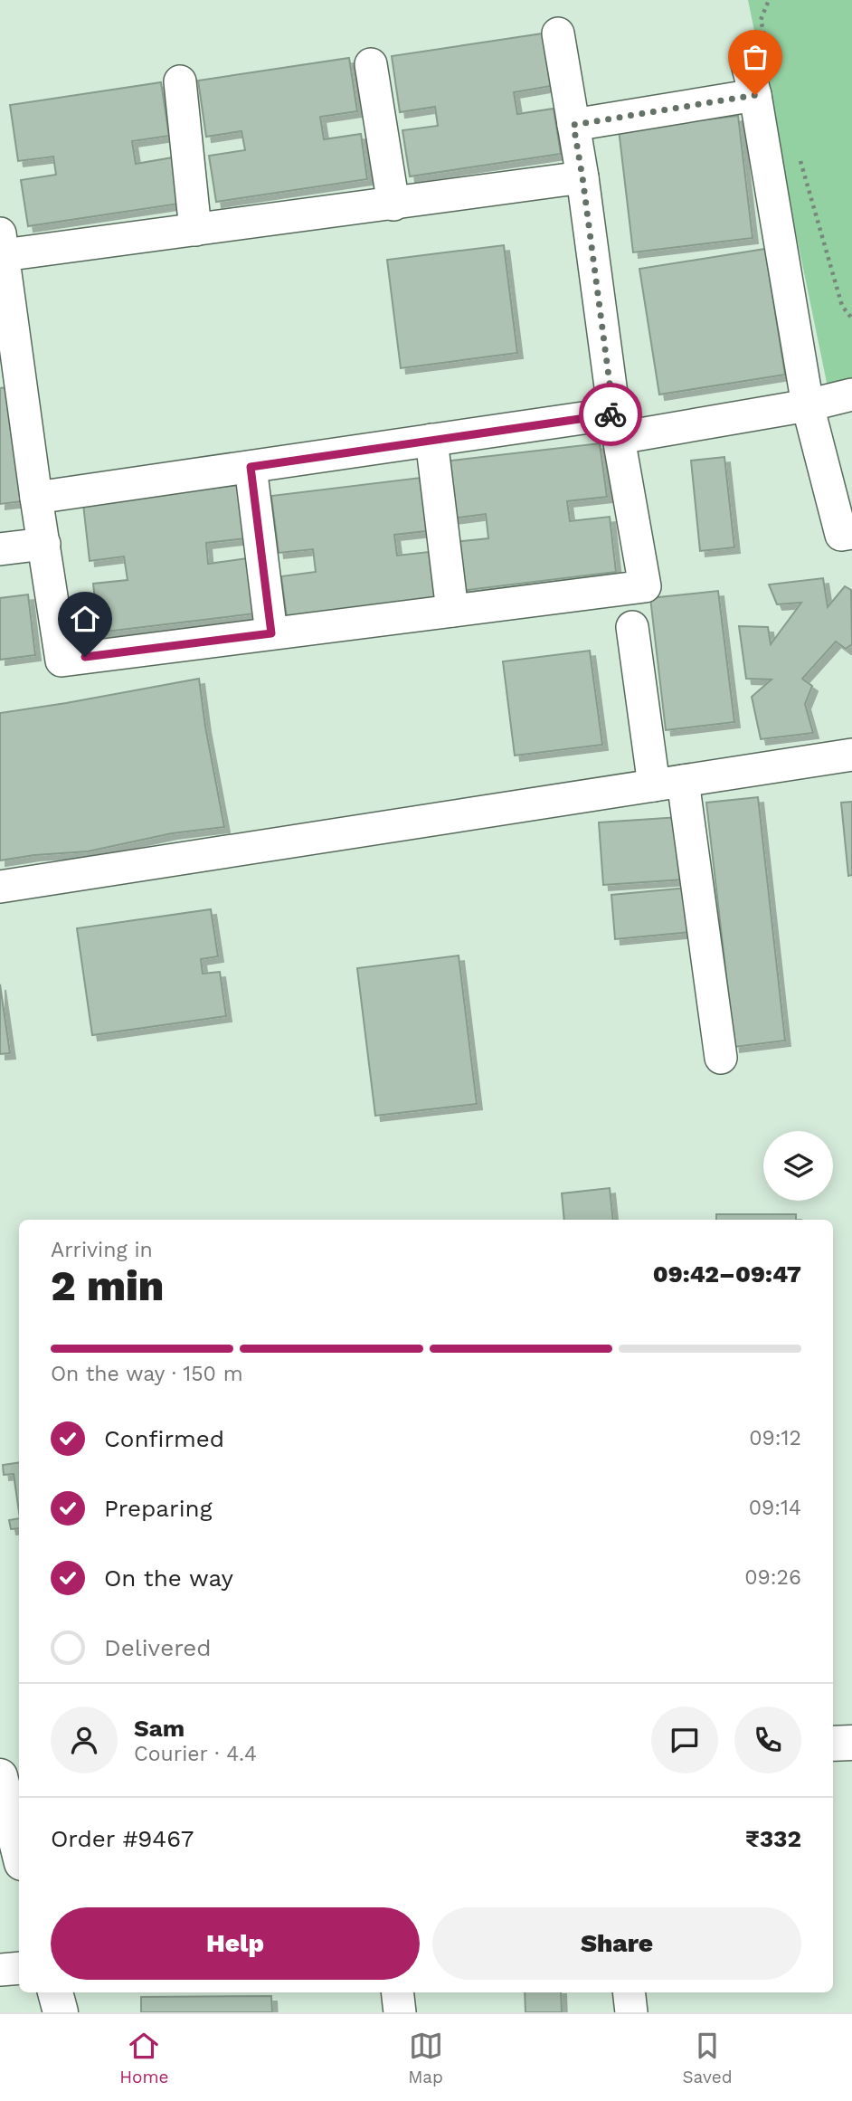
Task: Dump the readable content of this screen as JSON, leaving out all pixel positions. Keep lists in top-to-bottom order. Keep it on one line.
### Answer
{"page":{"heading":["2 min","Arriving in","09:42–09:47"],"panel":["Sam","Courier · 4.4","Order #9467","₹332"],"bar":"On the way · 150 m","list":[["Confirmed","09:12"],["Preparing","09:14"],["On the way","09:26"],"Delivered"],"buttons":["Help","Share"],"tabs":["Home","Map","Saved"]}}
